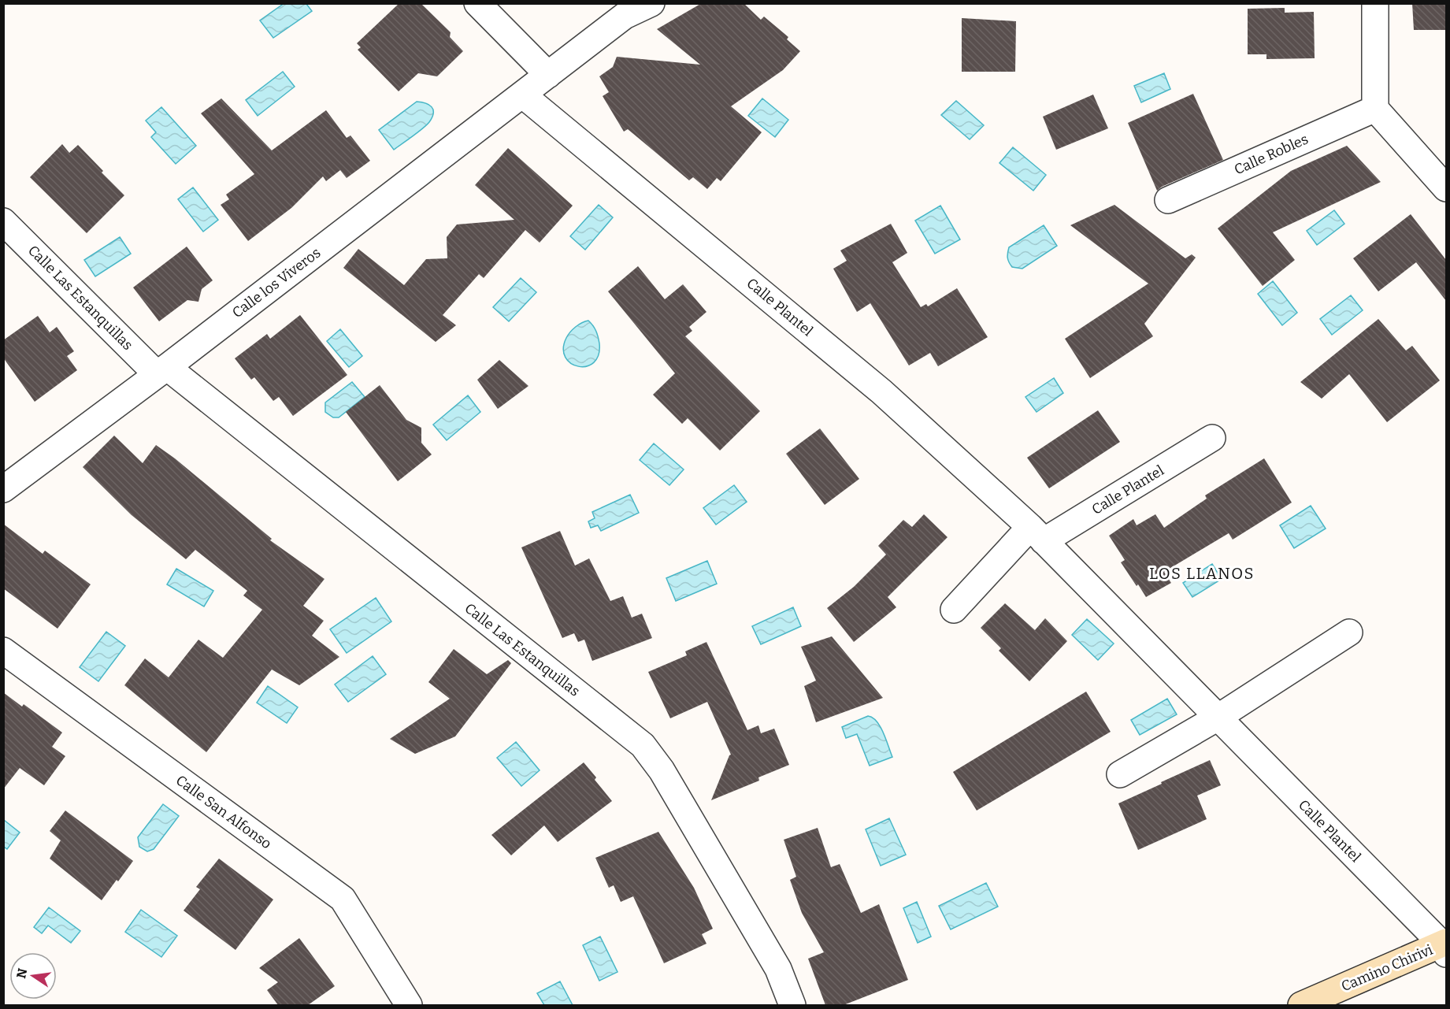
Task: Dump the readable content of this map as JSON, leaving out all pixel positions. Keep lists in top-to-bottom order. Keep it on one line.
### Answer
{"streets":{"street":["Calle Robles","Calle los Viveros","Calle Las Estanquillas","Calle Plantel","Calle San Alfonso","Camino Chirivi"]},"crossings":[["Calle los Viveros","Calle Las Estanquillas"],["Calle los Viveros","Calle Plantel"],["Calle Plantel","Camino Chirivi"]],"districts":["LOS LLANOS"],"north":"left"}
